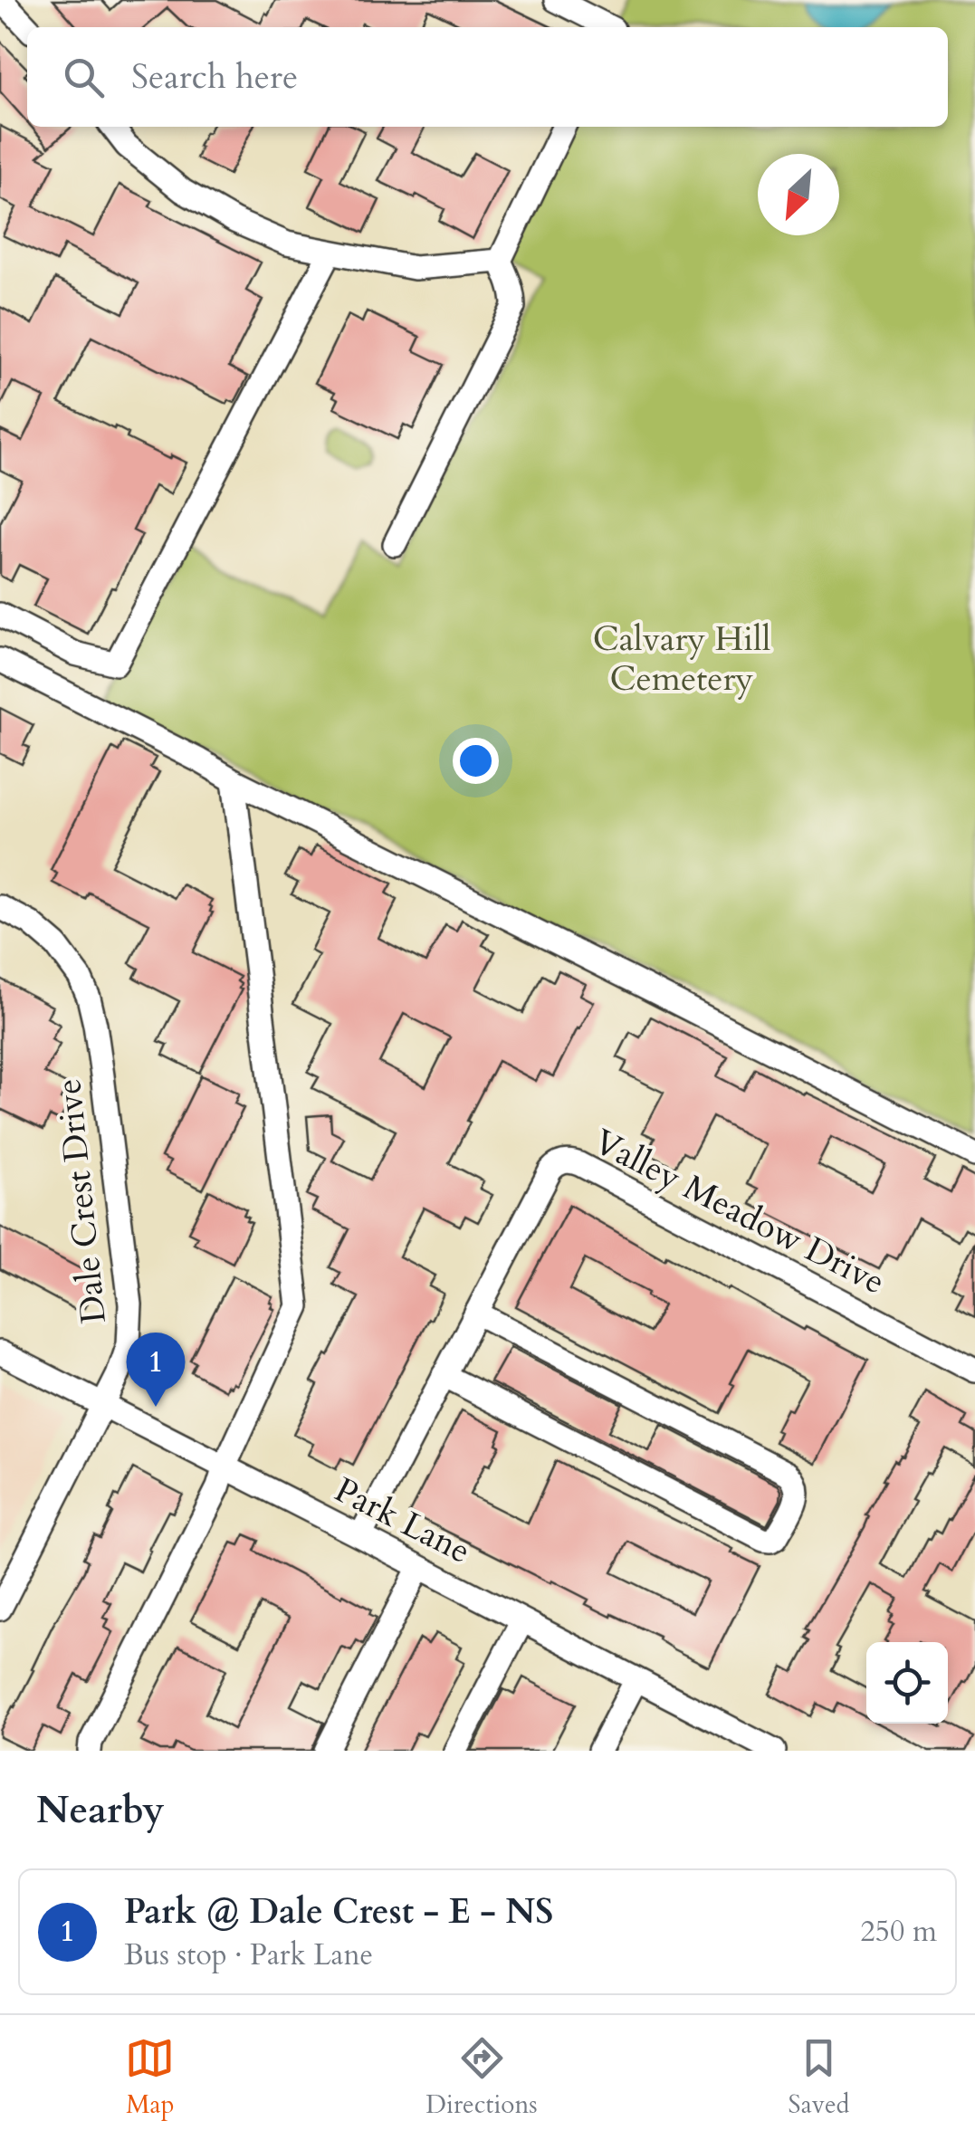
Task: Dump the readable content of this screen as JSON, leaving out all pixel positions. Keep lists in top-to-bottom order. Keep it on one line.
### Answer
{"streets":{"street":["Dale Crest Drive","Valley Meadow Drive","Park Lane"]},"crossings":[["Dale Crest Drive","Park Lane"],["Valley Meadow Drive","Park Lane"]],"parks":["Calvary Hill Cemetery"],"north":"bottom left","page":{"search":"Search here","pins":"1","heading":"Nearby","list":[{"mark":"1","name":"Park @ Dale Crest - E - NS","note":"Bus stop · Park Lane","value":"250 m"}],"nav":["Map","Directions","Saved"]}}
